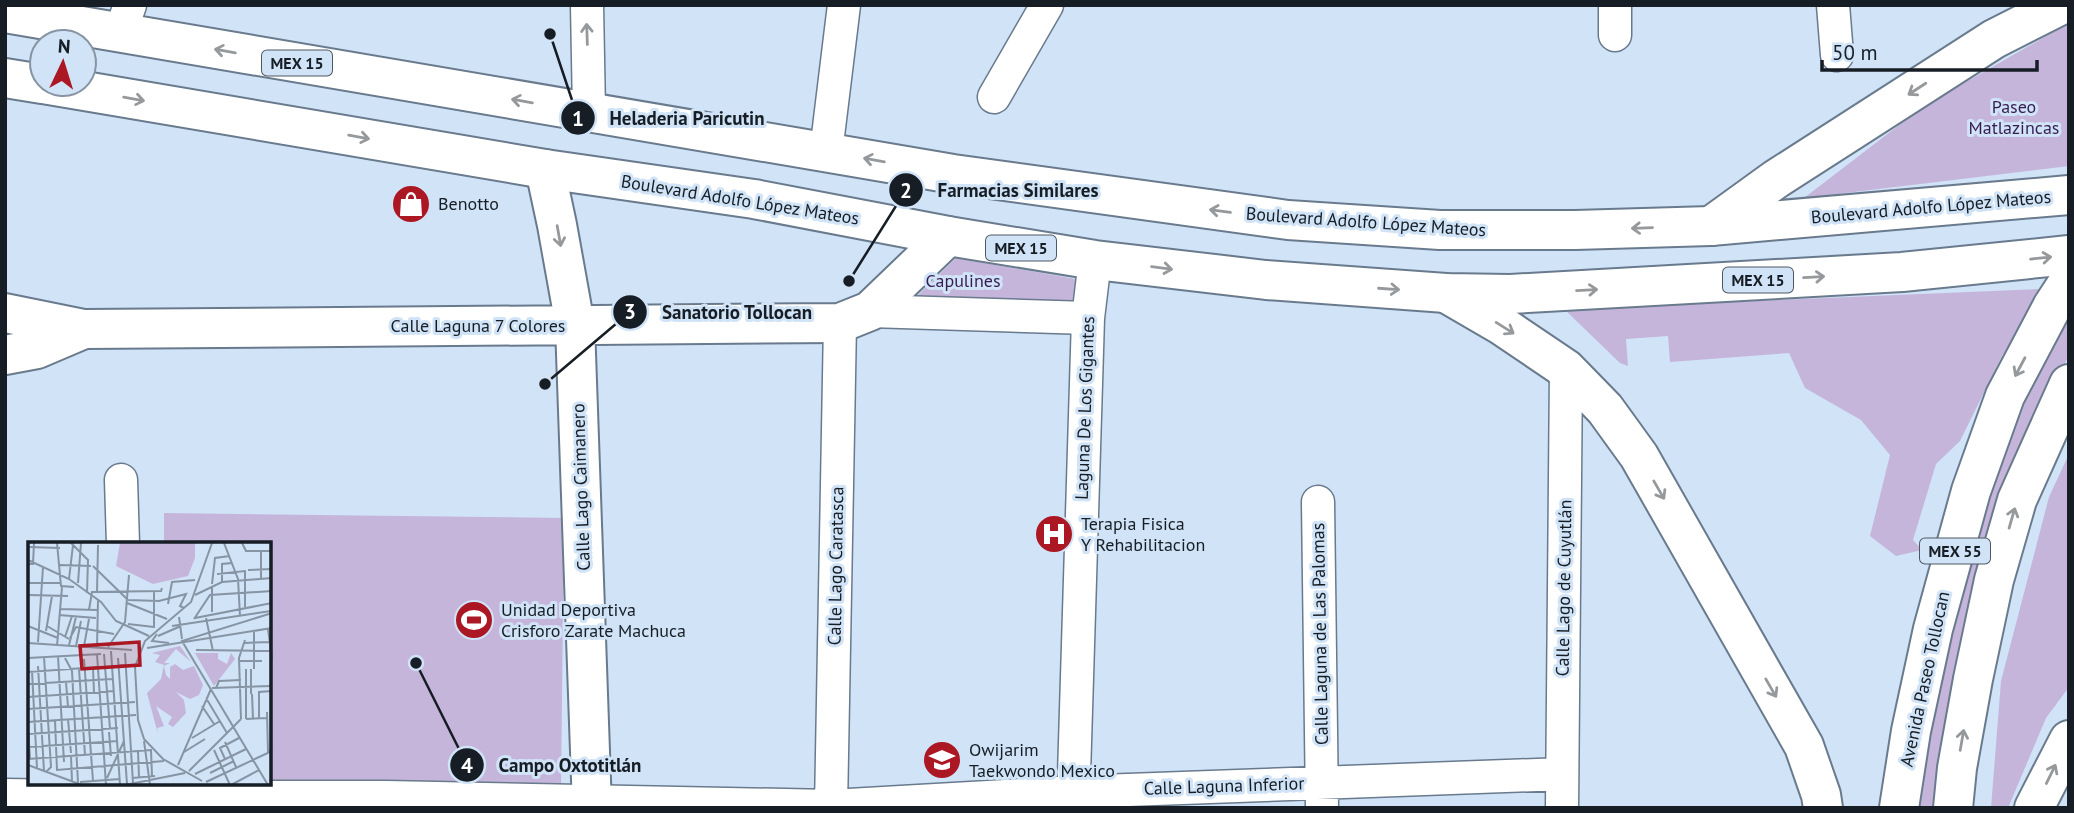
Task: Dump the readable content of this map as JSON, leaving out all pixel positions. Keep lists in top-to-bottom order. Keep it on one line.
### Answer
{"streets":{"main road":["MEX 15","Boulevard Adolfo López Mateos","Calle Laguna 7 Colores","Calle Lago Caimanero","MEX 55","Avenida Paseo Tollocan"],"street":["Laguna De Los Gigantes","Calle Lago Caratasca","Calle Lago de Cuyutlán","Calle Laguna de Las Palomas","Calle Laguna Inferior"]},"crossings":[["Boulevard Adolfo López Mateos","Laguna De Los Gigantes"],["Boulevard Adolfo López Mateos","Calle Lago Caimanero"],["Calle Laguna 7 Colores","Laguna De Los Gigantes"],["Calle Laguna 7 Colores","Calle Lago Caimanero"],["Calle Laguna 7 Colores","Calle Lago Caratasca"],["Laguna De Los Gigantes","Calle Laguna Inferior"],["Calle Lago Caimanero","Calle Laguna Inferior"],["Calle Lago Caratasca","Calle Laguna Inferior"],["Calle Lago de Cuyutlán","Calle Laguna Inferior"],["Calle Laguna de Las Palomas","Calle Laguna Inferior"]],"parks":["Paseo Matlazincas","Capulines"],"places":{"other":["Heladeria Paricutin","Farmacias Similares","Sanatorio Tollocan","Campo Oxtotitlán"],"shop":["Benotto"],"hospital":["Terapia Fisica Y Rehabilitacion"],"sports":["Unidad Deportiva Crisforo Zarate Machuca"],"school or university":["Owijarim Taekwondo Mexico"]},"scale_bar":"50 m","north":"top"}
